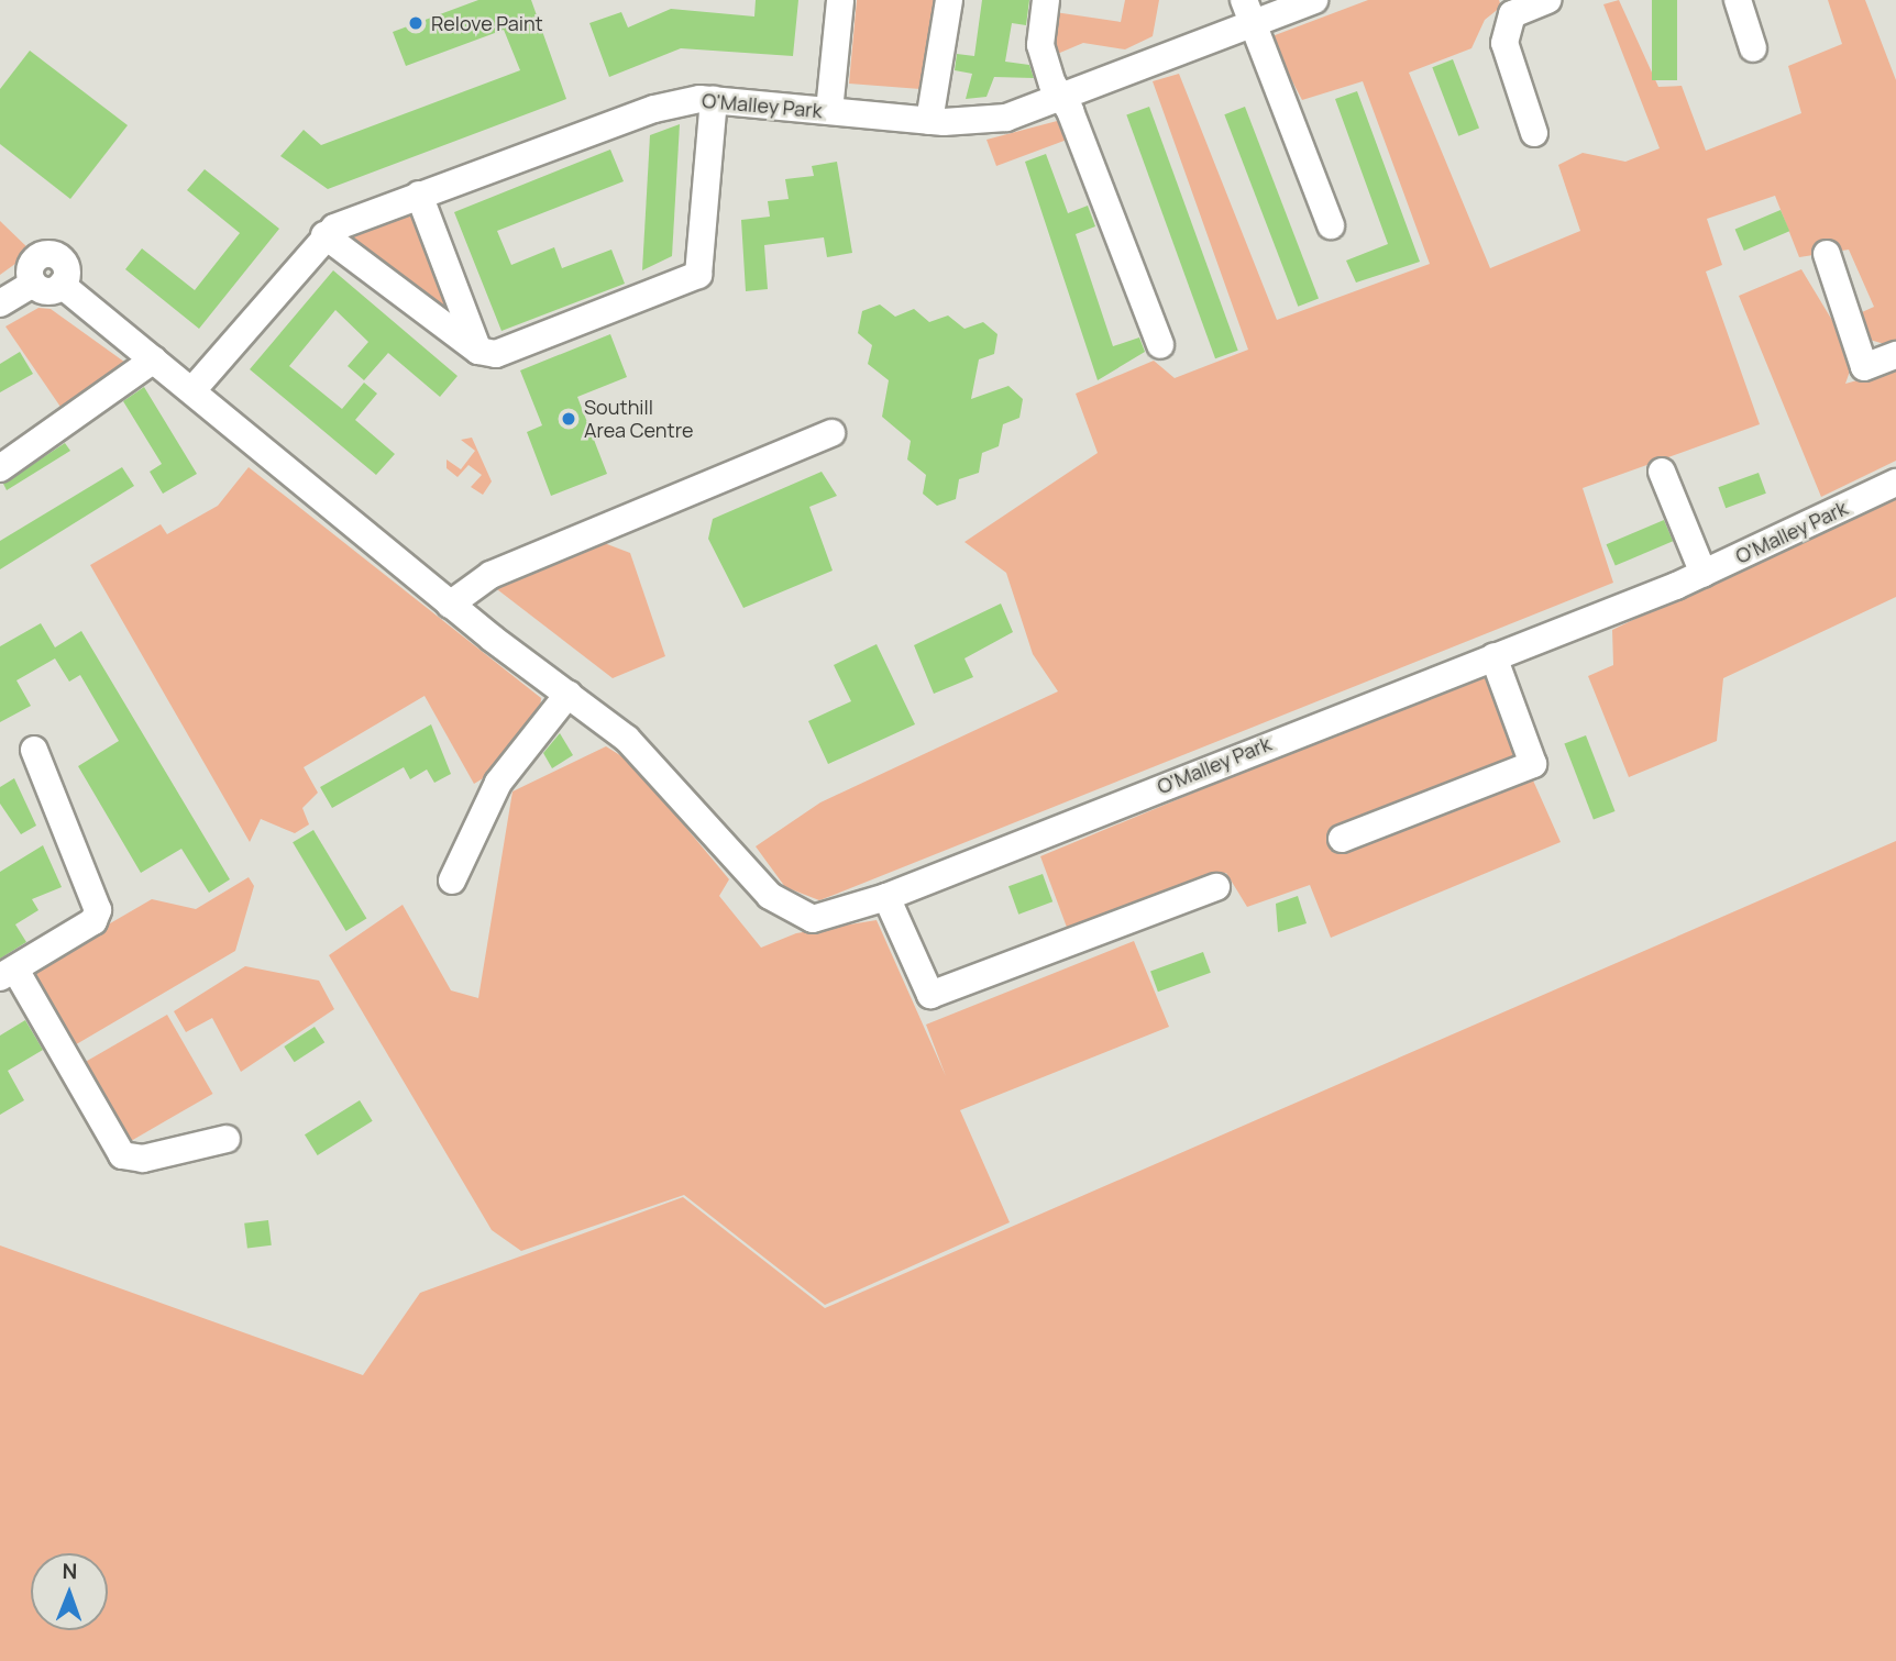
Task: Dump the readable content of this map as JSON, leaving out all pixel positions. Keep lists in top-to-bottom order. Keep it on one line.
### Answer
{"streets":{"street":["O'Malley Park"]},"places":["Relove Paint","Southill Area Centre"],"north":"top"}
